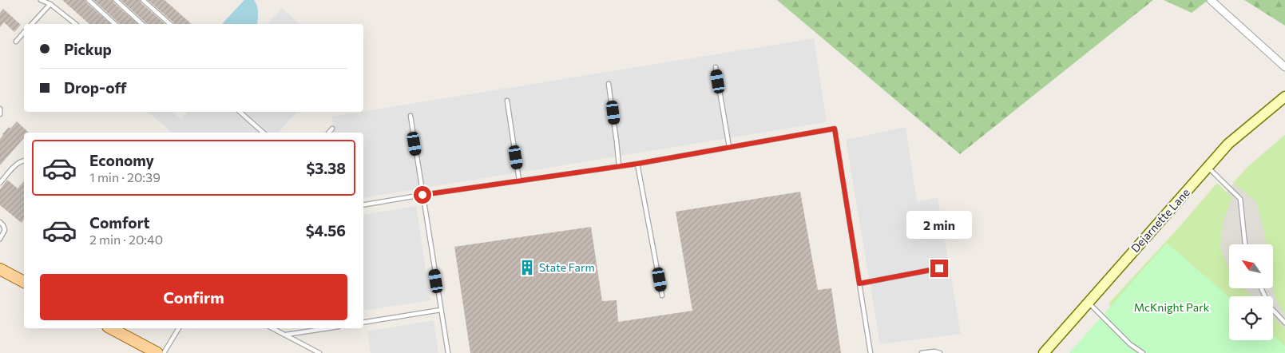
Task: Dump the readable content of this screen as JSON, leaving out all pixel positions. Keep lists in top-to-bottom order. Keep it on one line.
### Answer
{"streets":{"main road":["Dejarnette Lane"]},"parks":["McKnight Park"],"places":{"building":["State Farm"]},"north":"top left","page":{"banner":["Pickup","Drop-off"],"list":[{"name":"Economy","note":"1 min · 20:39","value":"$3.38"},{"name":"Comfort","note":"2 min · 20:40","value":"$4.56"}],"bubble":"2 min","buttons":"Confirm"}}
